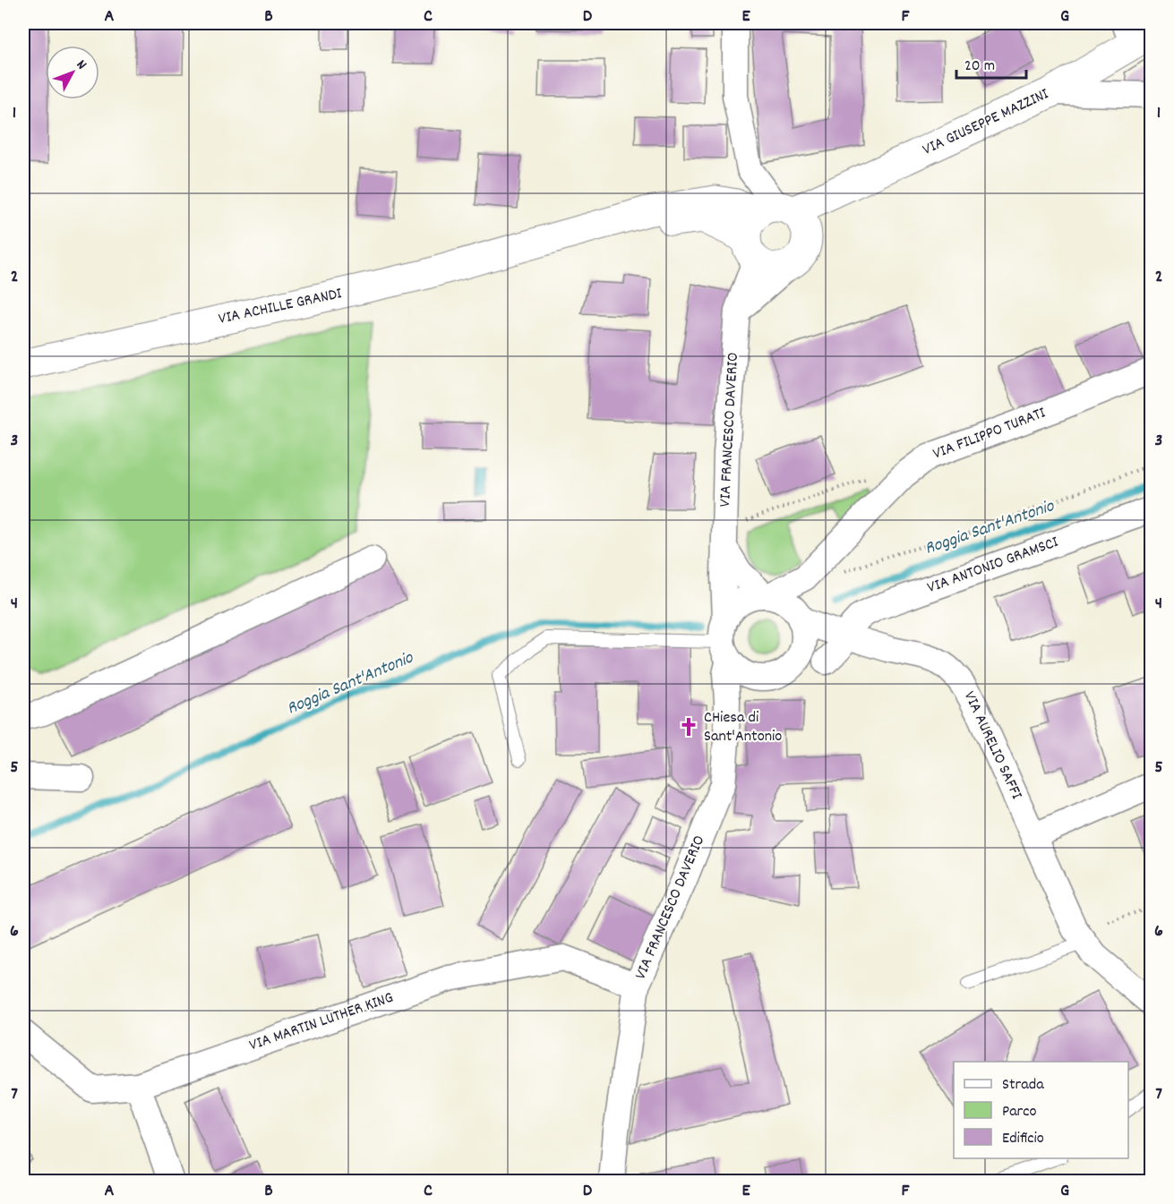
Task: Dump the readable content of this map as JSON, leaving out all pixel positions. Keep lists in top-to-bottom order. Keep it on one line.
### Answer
{"streets":{"main road":["VIA GIUSEPPE MAZZINI","VIA ACHILLE GRANDI"],"street":["VIA FRANCESCO DAVERIO","VIA FILIPPO TURATI","VIA ANTONIO GRAMSCI","VIA AURELIO SAFFI","VIA MARTIN LUTHER KING"]},"crossings":[["VIA GIUSEPPE MAZZINI","VIA ACHILLE GRANDI"],["VIA GIUSEPPE MAZZINI","VIA FRANCESCO DAVERIO"],["VIA ACHILLE GRANDI","VIA FRANCESCO DAVERIO"],["VIA FRANCESCO DAVERIO","VIA FILIPPO TURATI"],["VIA FRANCESCO DAVERIO","VIA AURELIO SAFFI"],["VIA FRANCESCO DAVERIO","VIA MARTIN LUTHER KING"],["VIA FILIPPO TURATI","VIA AURELIO SAFFI"],["VIA ANTONIO GRAMSCI","VIA AURELIO SAFFI"]],"water":["Roggia Sant'Antonio"],"places":{"church":["CHiesa di Sant'Antonio"]},"legend":["Strada","Parco","Edificio"],"scale_bar":"20 m","north":"top right","grid":{"columns":["A","B","C","D","E","F","G"],"rows":["1","2","3","4","5","6","7"]}}
